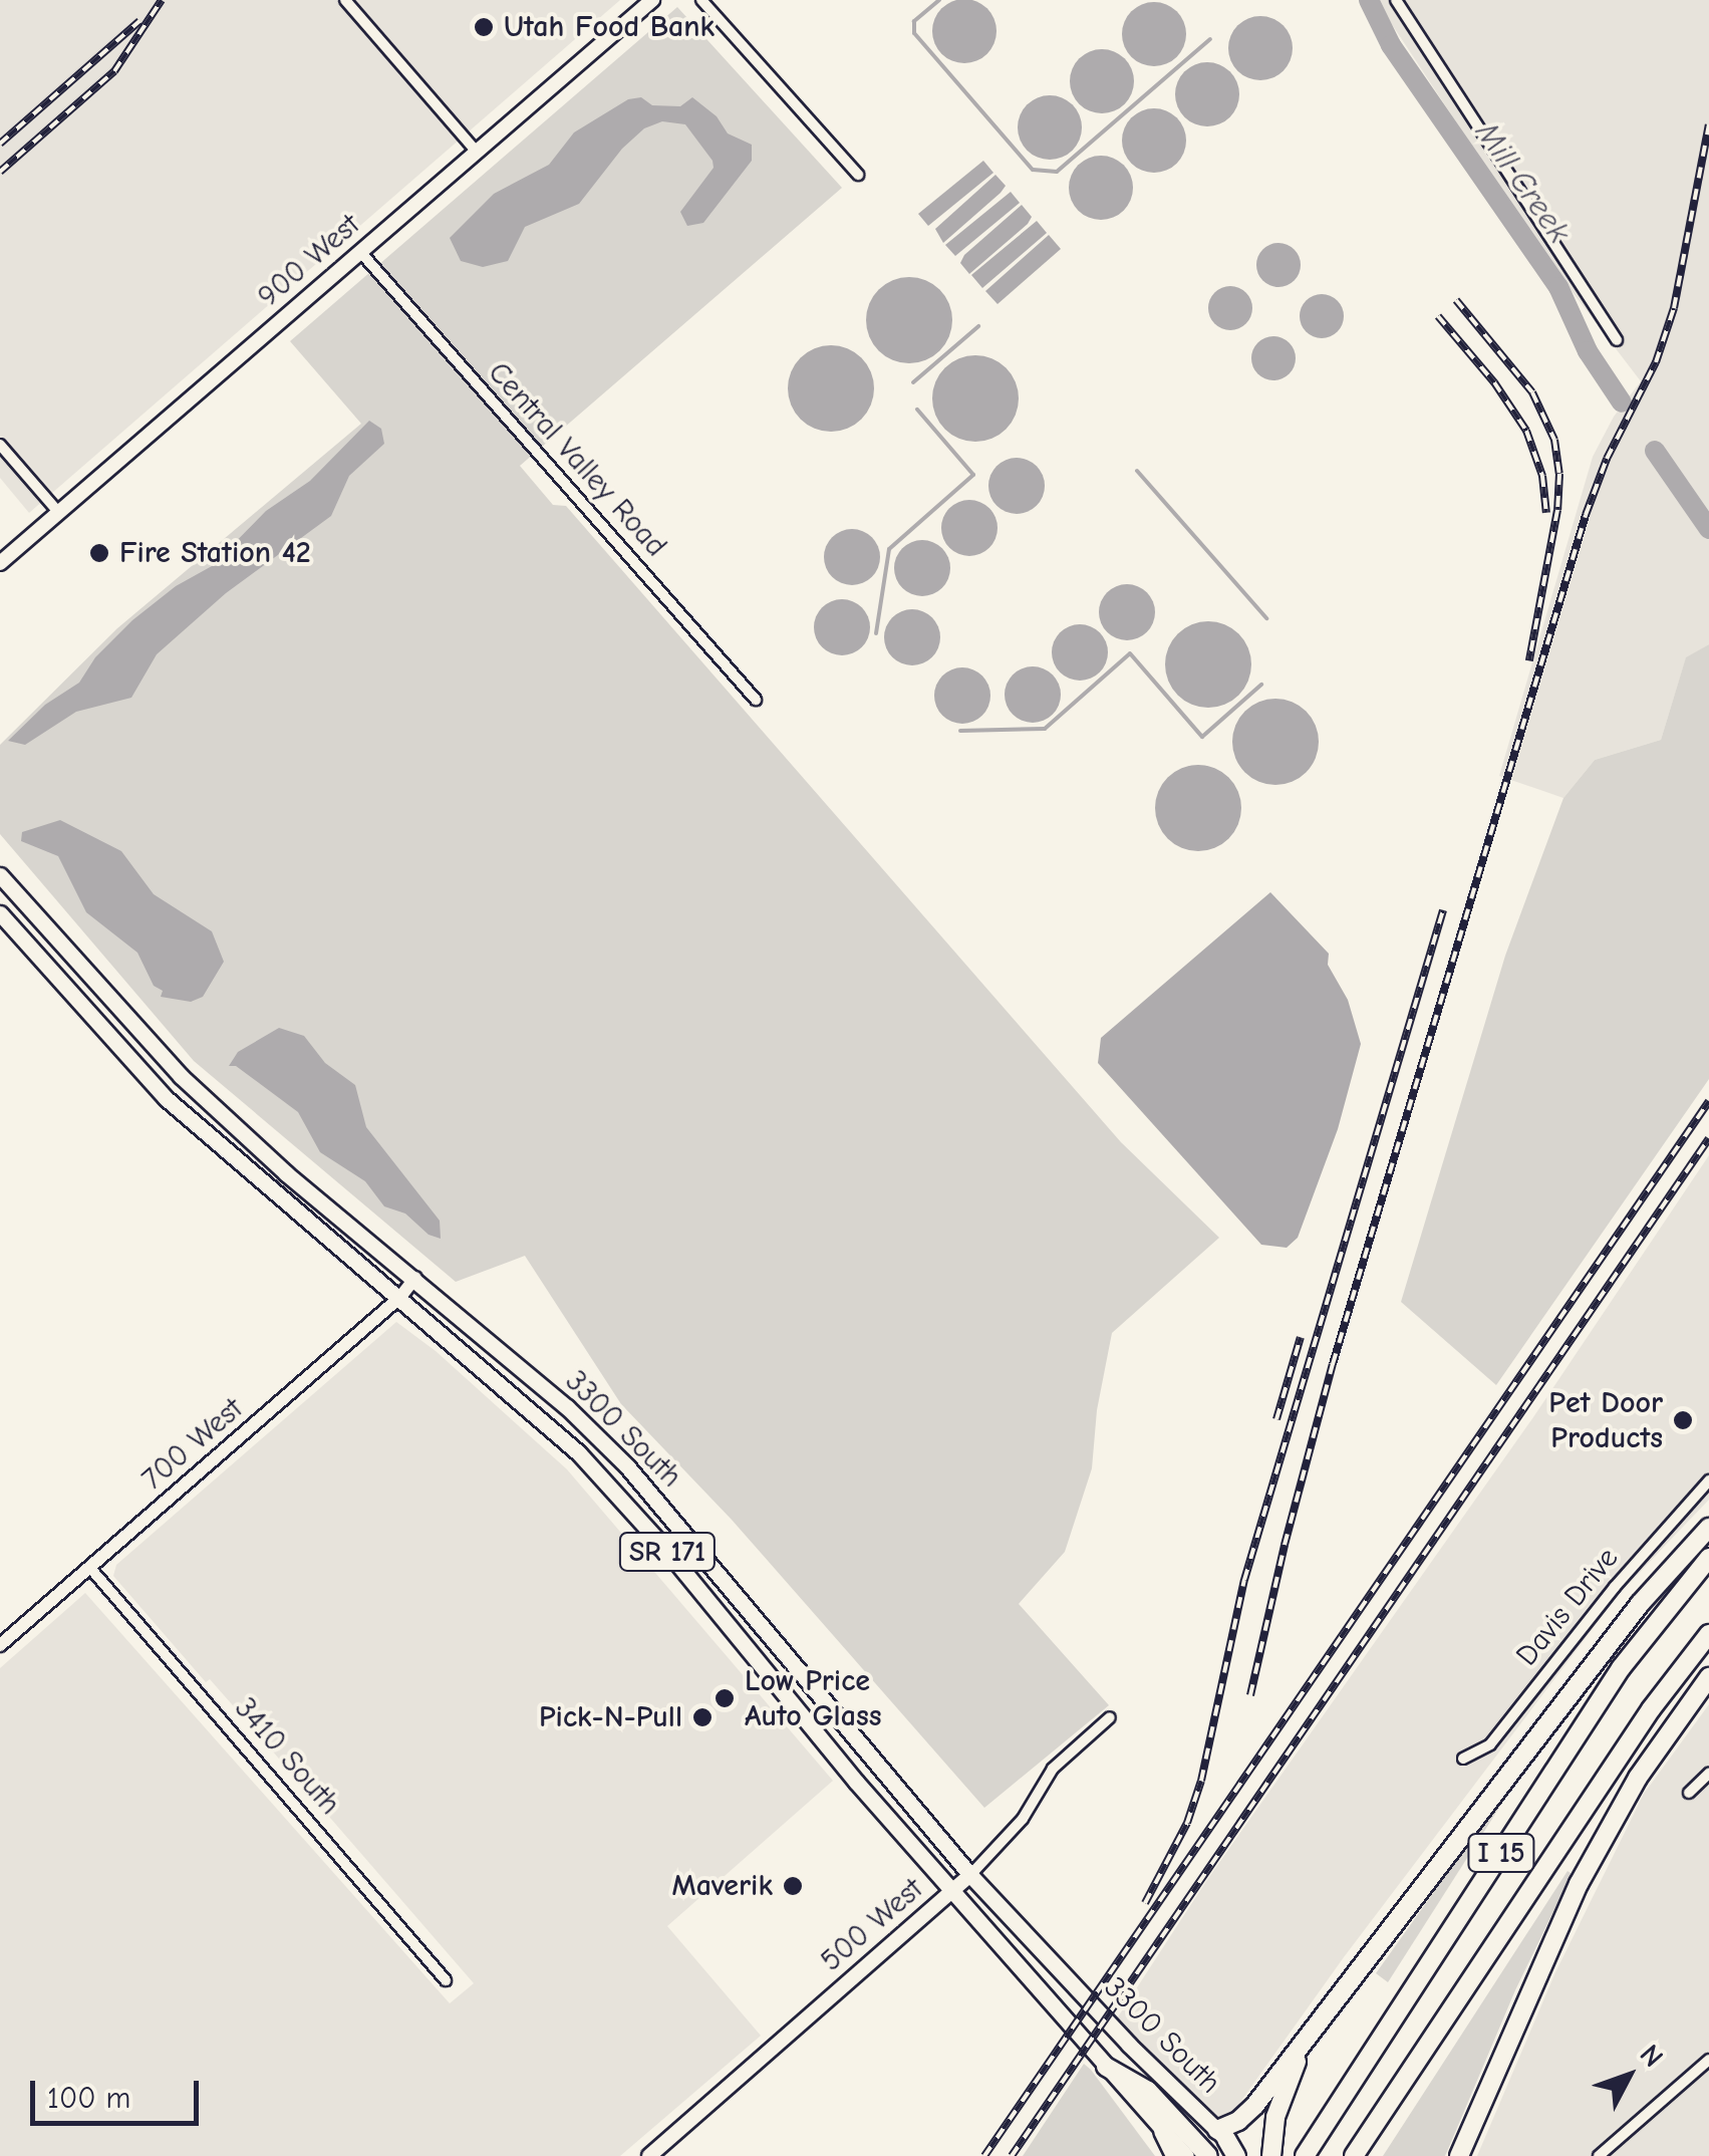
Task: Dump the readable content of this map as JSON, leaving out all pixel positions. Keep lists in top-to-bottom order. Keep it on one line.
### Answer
{"streets":{"highway":["I 15"],"main road":["900 West","3300 South","SR 171","500 West"],"street":["Central Valley Road","700 West","Davis Drive","3410 South"]},"crossings":[["900 West","Central Valley Road"],["3300 South","700 West"],["3300 South","500 West"],["700 West","3410 South"]],"water":["Mill Creek"],"places":["Utah Food Bank","Fire Station 42","Pet Door Products","Low Price Auto Glass","Pick-N-Pull","Maverik"],"scale_bar":"100 m","north":"top right"}
